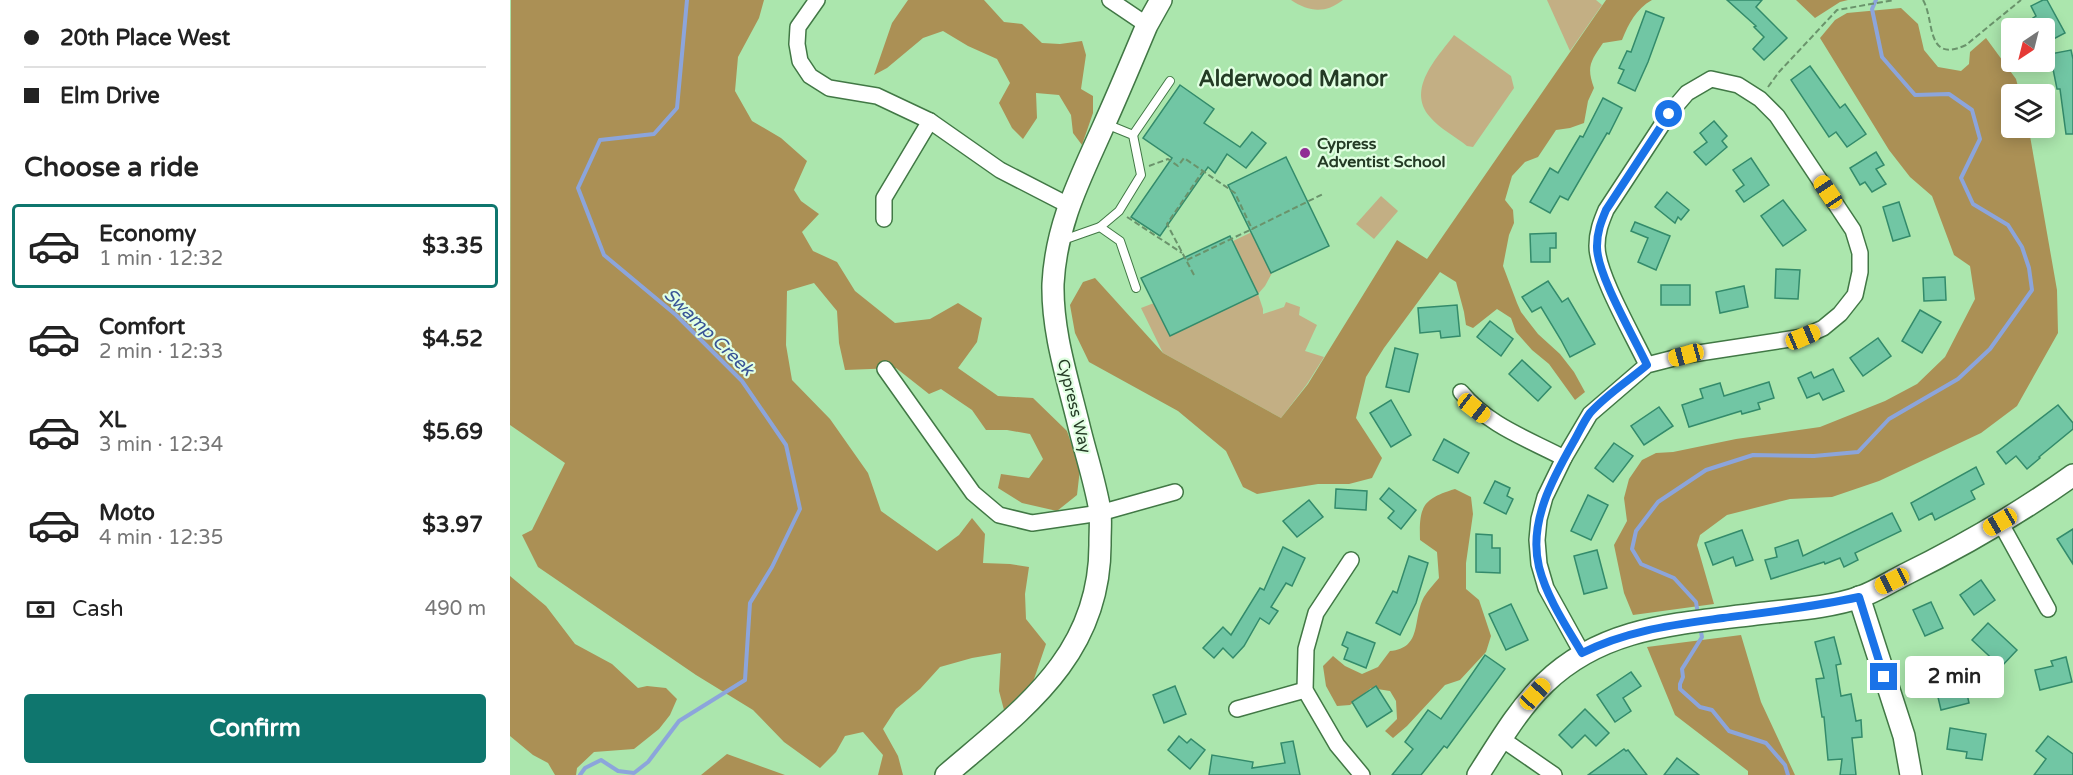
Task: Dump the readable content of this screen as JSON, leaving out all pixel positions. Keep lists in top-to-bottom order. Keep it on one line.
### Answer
{"streets":{"street":["Cypress Way"]},"districts":["Alderwood Manor"],"water":["Swamp Creek"],"places":["Cypress Adventist School"],"north":"bottom left","page":{"banner":["20th Place West","Elm Drive"],"heading":"Choose a ride","list":[{"name":"Economy","note":"1 min · 12:32","value":"$3.35"},{"name":"Comfort","note":"2 min · 12:33","value":"$4.52"},{"name":"XL","note":"3 min · 12:34","value":"$5.69"},{"name":"Moto","note":"4 min · 12:35","value":"$3.97"}],"pay":["Cash","490 m"],"bubble":"2 min","buttons":"Confirm"}}
